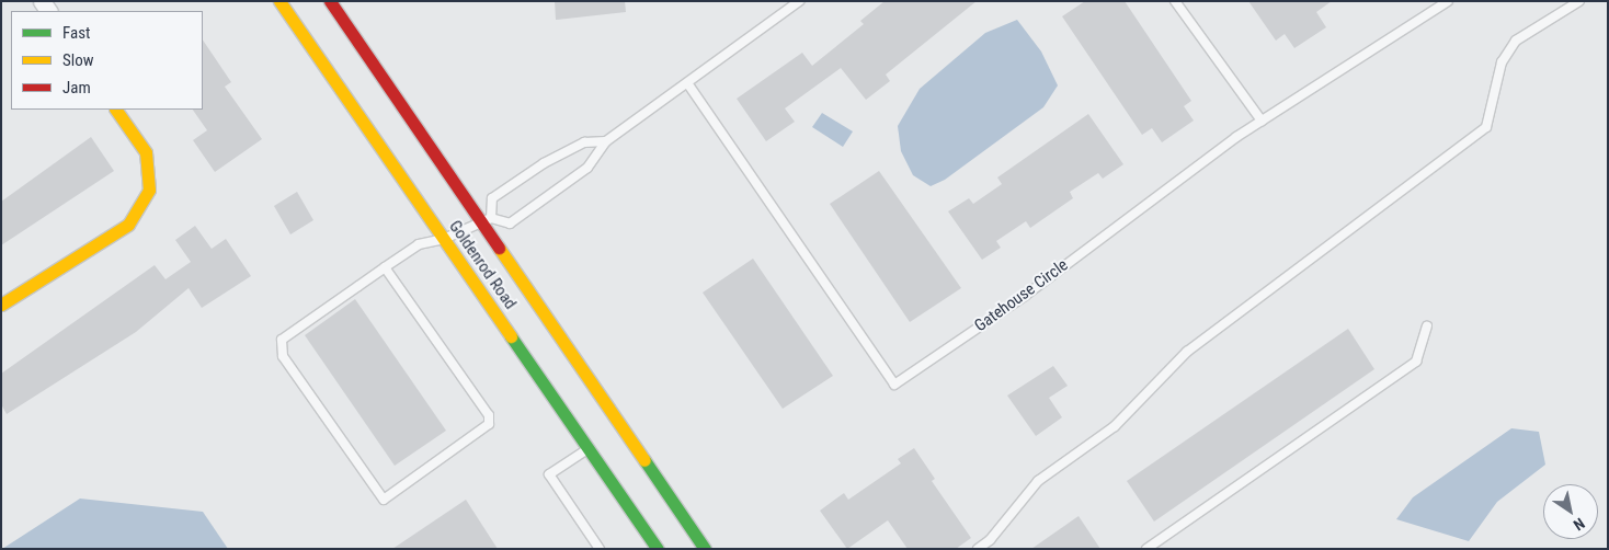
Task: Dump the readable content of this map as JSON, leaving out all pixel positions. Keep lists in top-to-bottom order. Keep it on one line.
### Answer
{"streets":{"main road":["Goldenrod Road"],"lane":["Gatehouse Circle"]},"legend":["Fast","Slow","Jam"],"north":"bottom right"}
